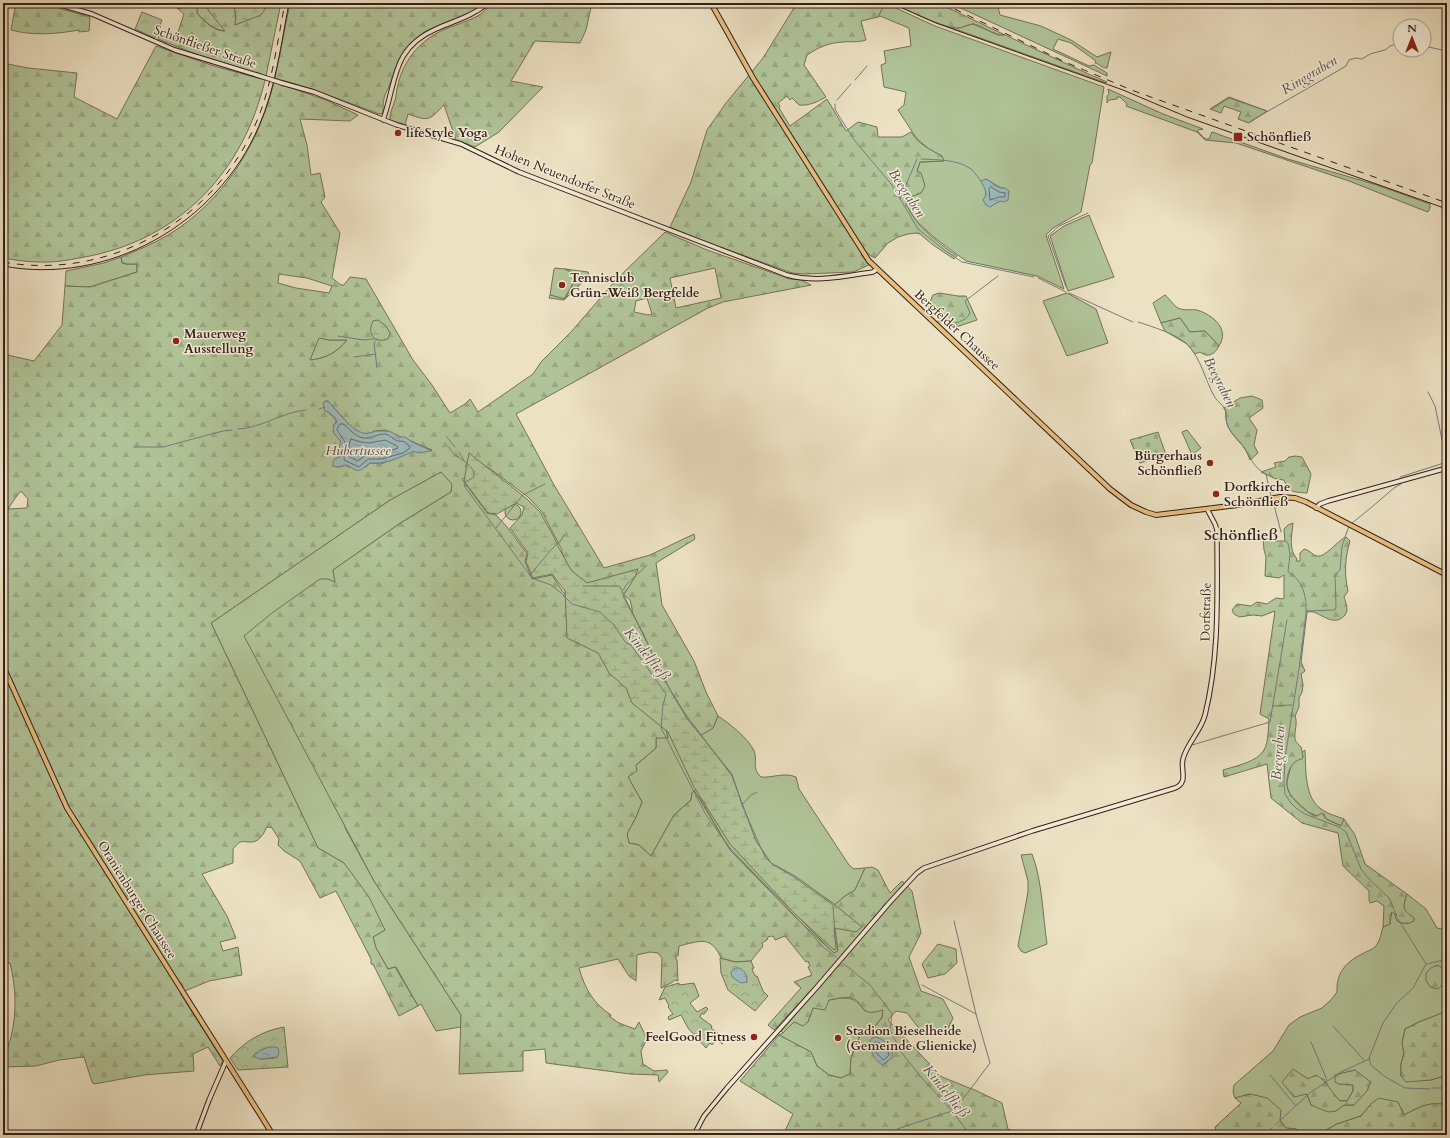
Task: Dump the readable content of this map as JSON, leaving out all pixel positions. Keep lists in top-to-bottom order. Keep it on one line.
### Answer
{"streets":{"main road":["Schönfließer Straße","Hohen Neuendorfer Straße","Bergfelder Chaussee","Dorfstraße","Oranienburger Chaussee"]},"crossings":[["Schönfließer Straße","Hohen Neuendorfer Straße"],["Hohen Neuendorfer Straße","Bergfelder Chaussee"],["Bergfelder Chaussee","Dorfstraße"]],"districts":["Schönfließ"],"water":["Ringgraben","Beegraben","Hubertussee","Kindelfließ"],"places":{"other":["lifeStyle Yoga","Tennisclub Grün-Weiß Bergfelde","Mauerweg Ausstellung","Bürgerhaus Schönfließ","Dorfkirche Schönfließ","FeelGood Fitness","Stadion Bieselheide (Gemeinde Glienicke)"],"transit":["Schönfließ"]},"north":"top"}
